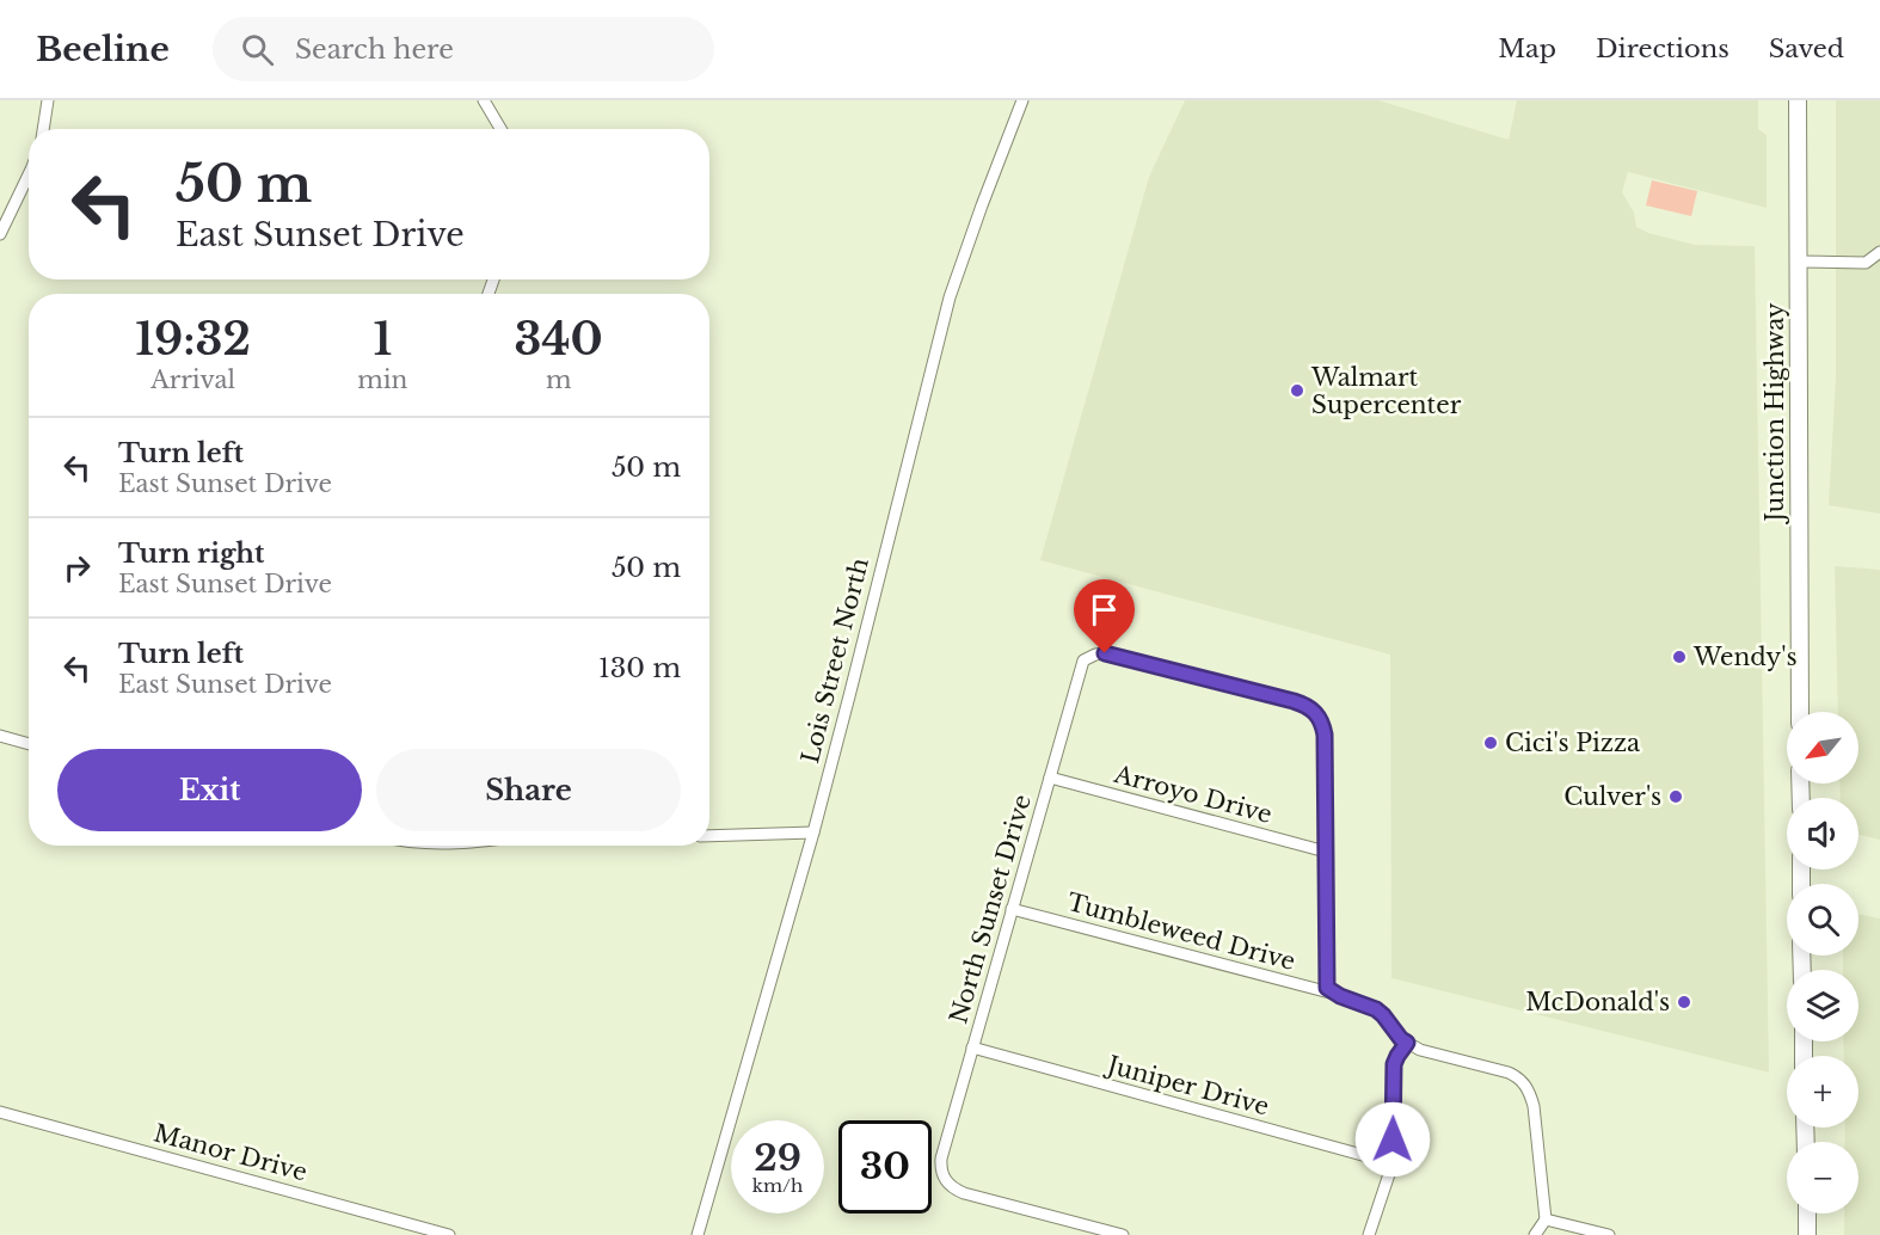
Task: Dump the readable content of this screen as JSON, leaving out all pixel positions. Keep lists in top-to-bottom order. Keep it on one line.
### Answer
{"streets":{"main road":["Junction Highway"],"street":["Lois Street North","Arroyo Drive","North Sunset Drive","Tumbleweed Drive","Juniper Drive","Manor Drive"]},"crossings":[["Arroyo Drive","North Sunset Drive"],["North Sunset Drive","Tumbleweed Drive"],["North Sunset Drive","Juniper Drive"]],"places":["Walmart Supercenter","Wendy's","Cici's Pizza","Culver's","McDonald's"],"north":"bottom left","page":{"header":"Beeline","search":"Search here","nav":["Map","Directions","Saved"],"turn":["50 m","East Sunset Drive"],"eta":["19:32","Arrival","1","min","340","m"],"list":[{"name":"Turn left","note":"East Sunset Drive","value":"50 m"},{"name":"Turn right","note":"East Sunset Drive","value":"50 m"},{"name":"Turn left","note":"East Sunset Drive","value":"130 m"}],"map_buttons":["+","−"],"buttons":["Exit","Share"],"speed":"29 km/h","limit":"30"}}
